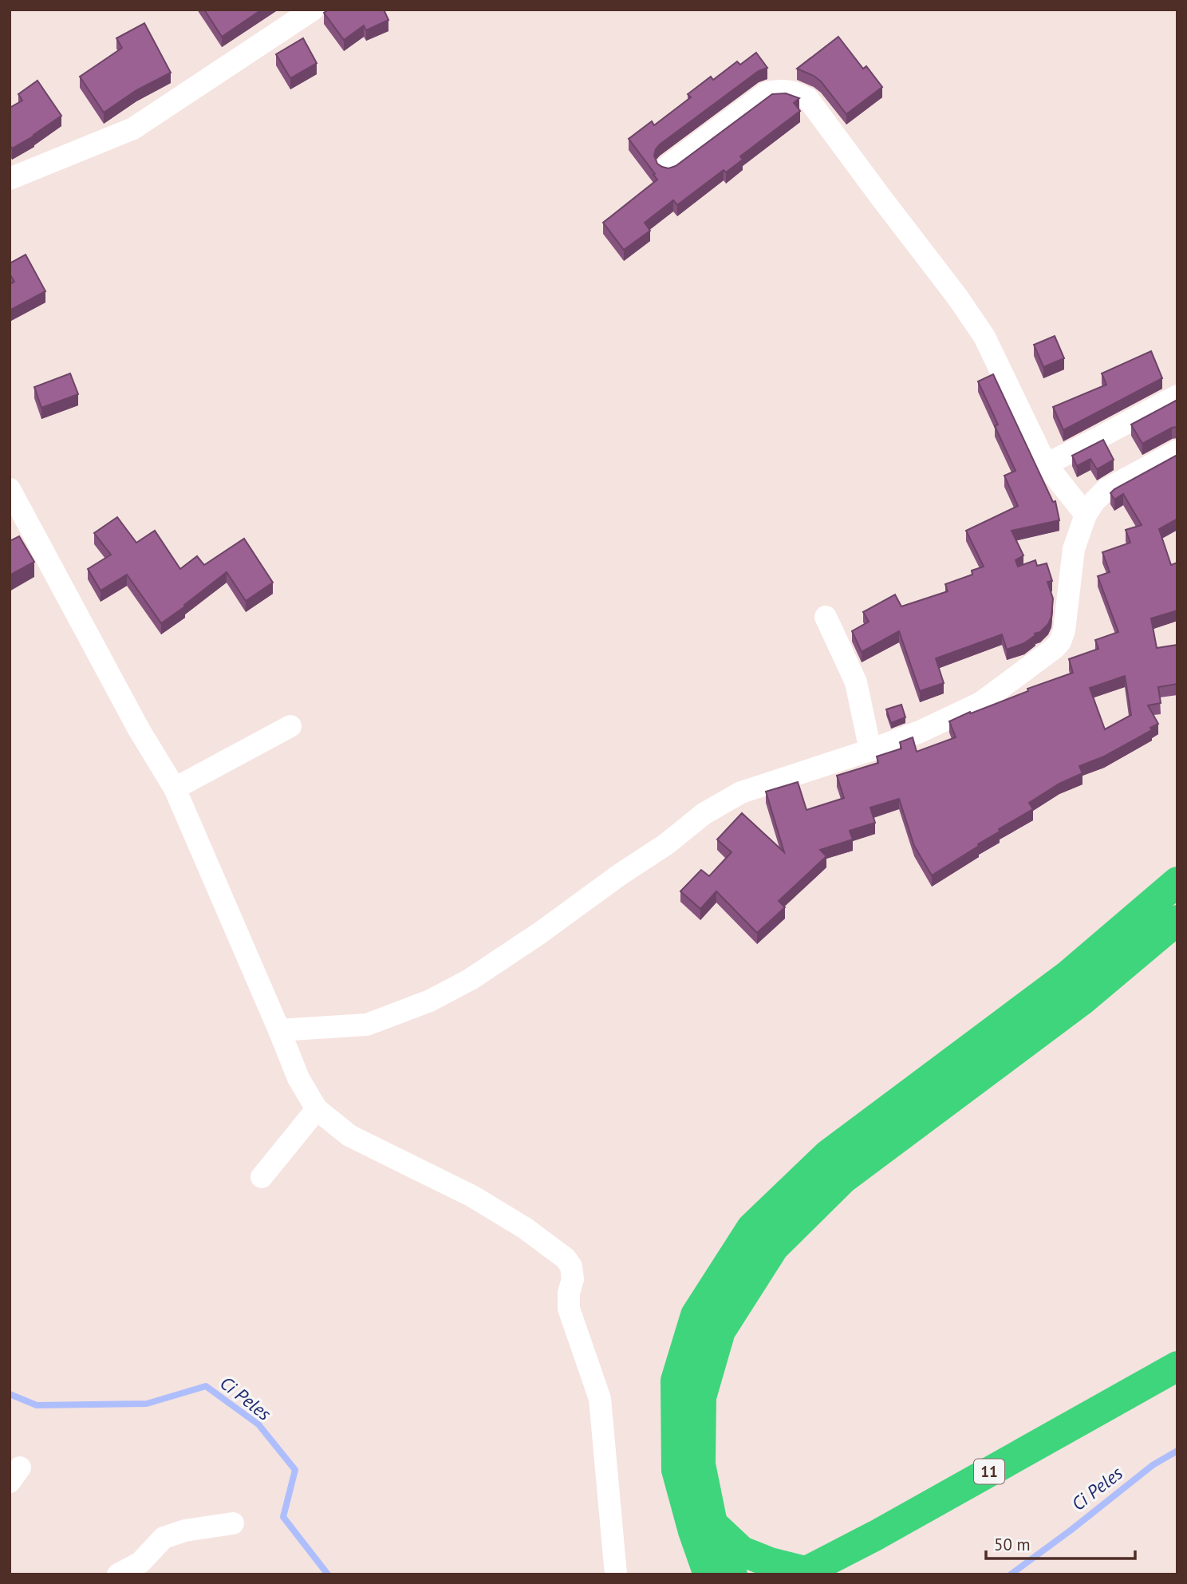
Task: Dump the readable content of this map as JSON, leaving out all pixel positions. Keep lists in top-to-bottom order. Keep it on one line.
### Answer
{"streets":{"highway":["11"]},"water":["Ci Peles"],"scale_bar":"50 m"}
